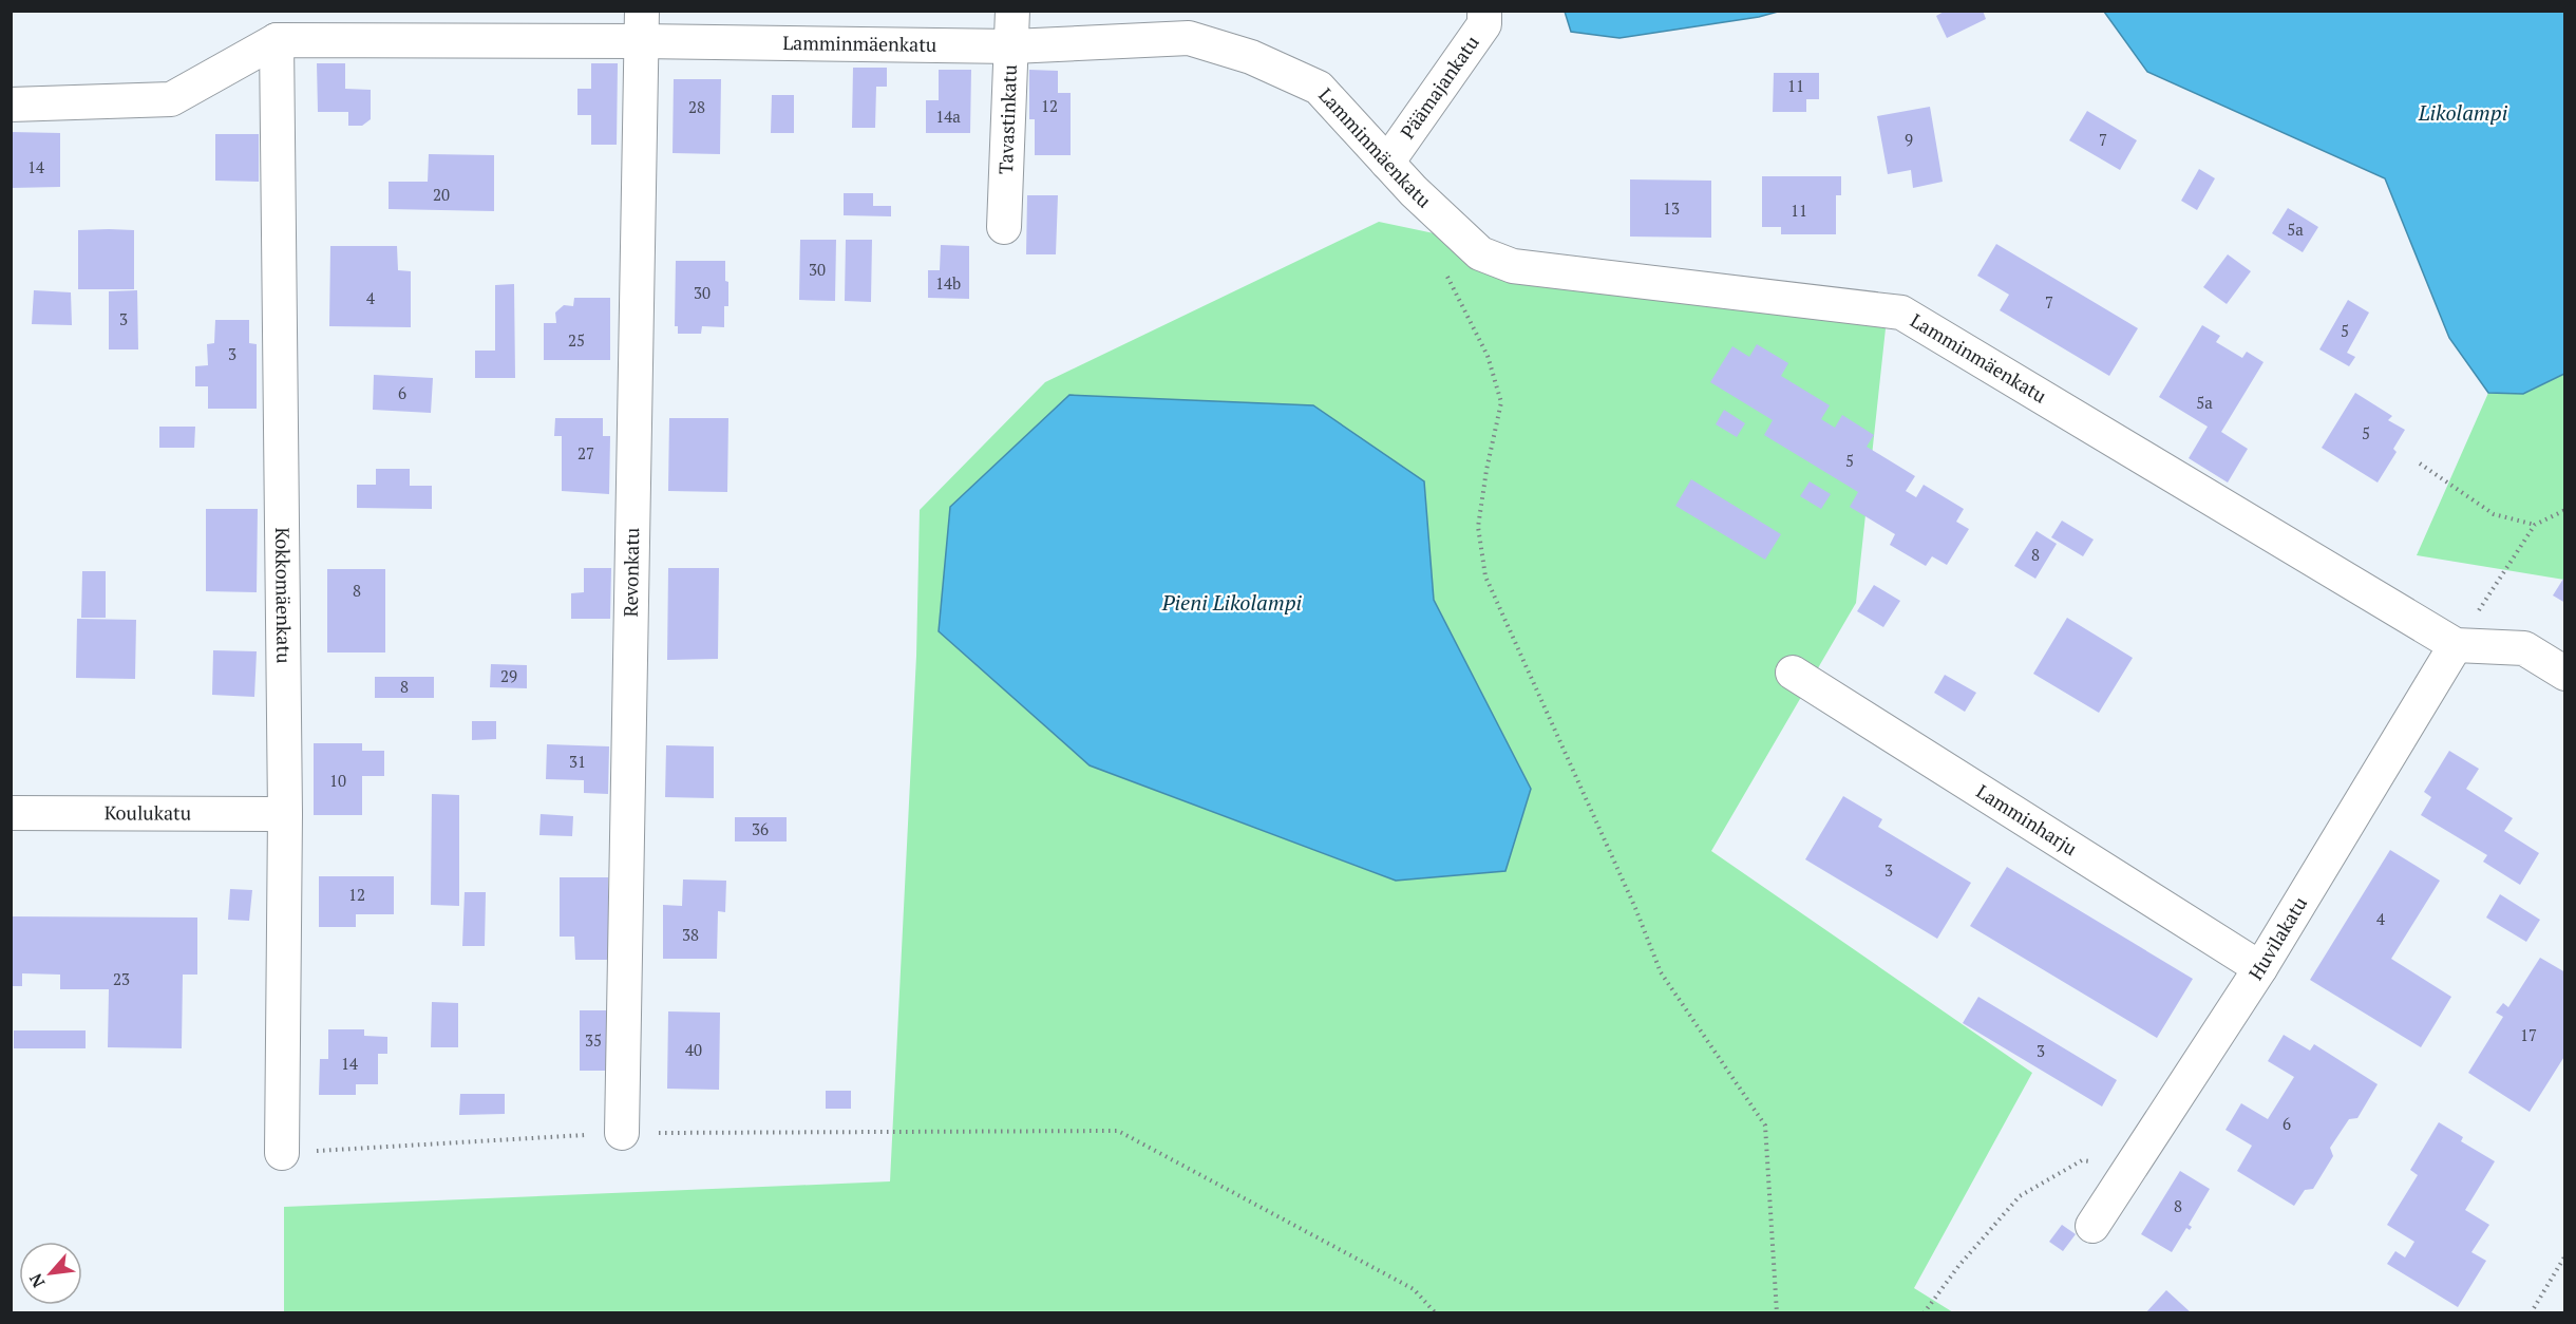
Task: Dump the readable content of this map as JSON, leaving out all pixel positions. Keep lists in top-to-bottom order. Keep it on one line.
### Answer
{"streets":{"street":["Lamminmäenkatu","Päämajankatu","Tavastinkatu","Revonkatu","Kokkomäenkatu","Koulukatu","Lamminharju","Huvilakatu"]},"crossings":[["Lamminmäenkatu","Päämajankatu"],["Lamminmäenkatu","Tavastinkatu"],["Lamminmäenkatu","Revonkatu"],["Lamminmäenkatu","Kokkomäenkatu"],["Lamminmäenkatu","Huvilakatu"],["Kokkomäenkatu","Koulukatu"],["Lamminharju","Huvilakatu"]],"water":["Likolampi","Pieni Likolampi"],"house_numbers":["11","12","28","14a","9","7","14","20","13","11","5a","30","14b","30","4","7","3","5","25","3","6","5a","5","27","5","8","8","29","8","31","10","36","3","12","4","38","23","17","35","40","3","14","6","8"],"north":"bottom left"}
